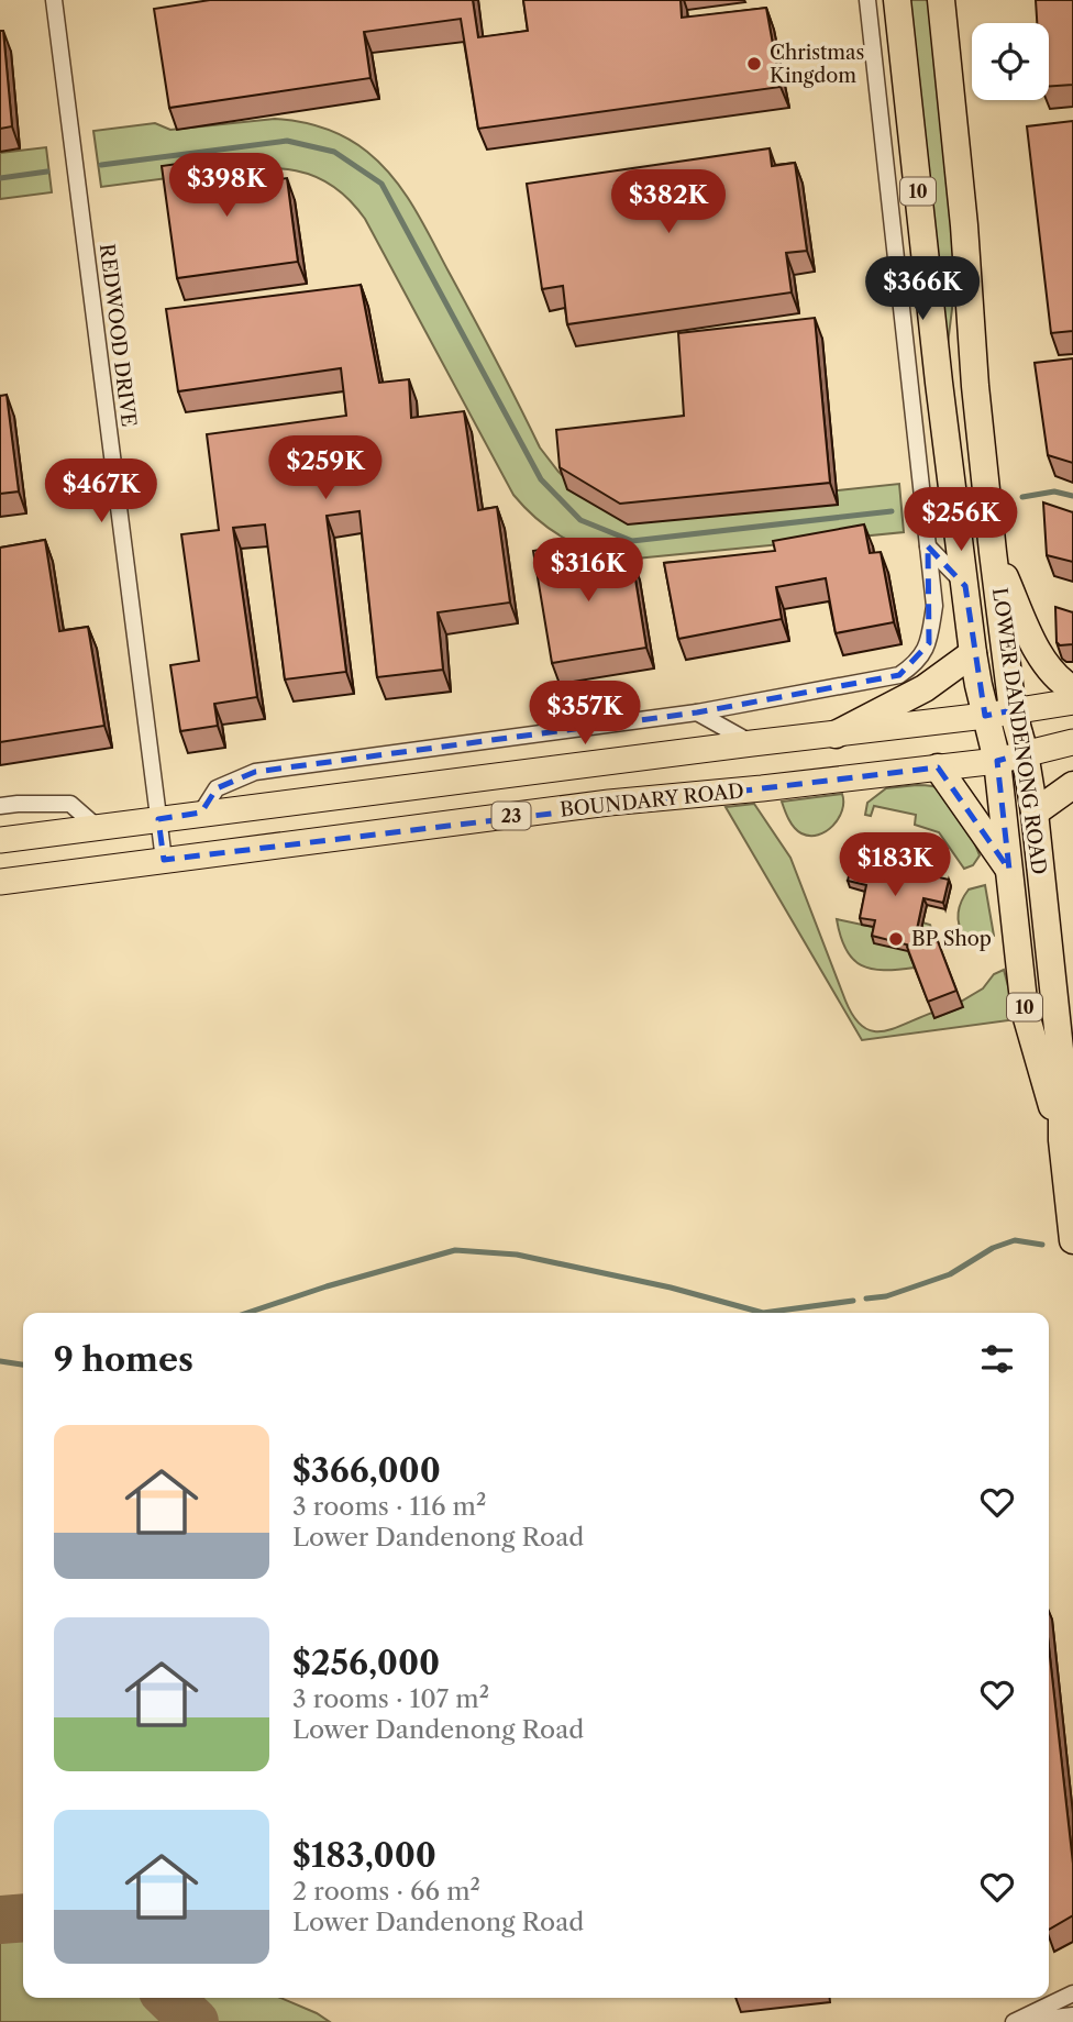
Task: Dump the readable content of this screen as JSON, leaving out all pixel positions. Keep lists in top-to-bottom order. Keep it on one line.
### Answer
{"streets":{"highway":["10","LOWER DANDENONG ROAD"],"main road":["BOUNDARY ROAD","23"],"street":["REDWOOD DRIVE"]},"crossings":[["REDWOOD DRIVE","BOUNDARY ROAD"],["REDWOOD DRIVE","23"],["LOWER DANDENONG ROAD","BOUNDARY ROAD"],["LOWER DANDENONG ROAD","23"]],"places":["Christmas Kingdom","BP Shop"],"page":{"price":["$398K","$382K","$366K","$259K","$467K","$256K","$316K","$357K","$183K"],"heading":"9 homes","list":[{"name":"$366,000","note":"3 rooms · 116 m² · Lower Dandenong Road"},{"name":"$256,000","note":"3 rooms · 107 m² · Lower Dandenong Road"},{"name":"$183,000","note":"2 rooms · 66 m² · Lower Dandenong Road"}]}}
